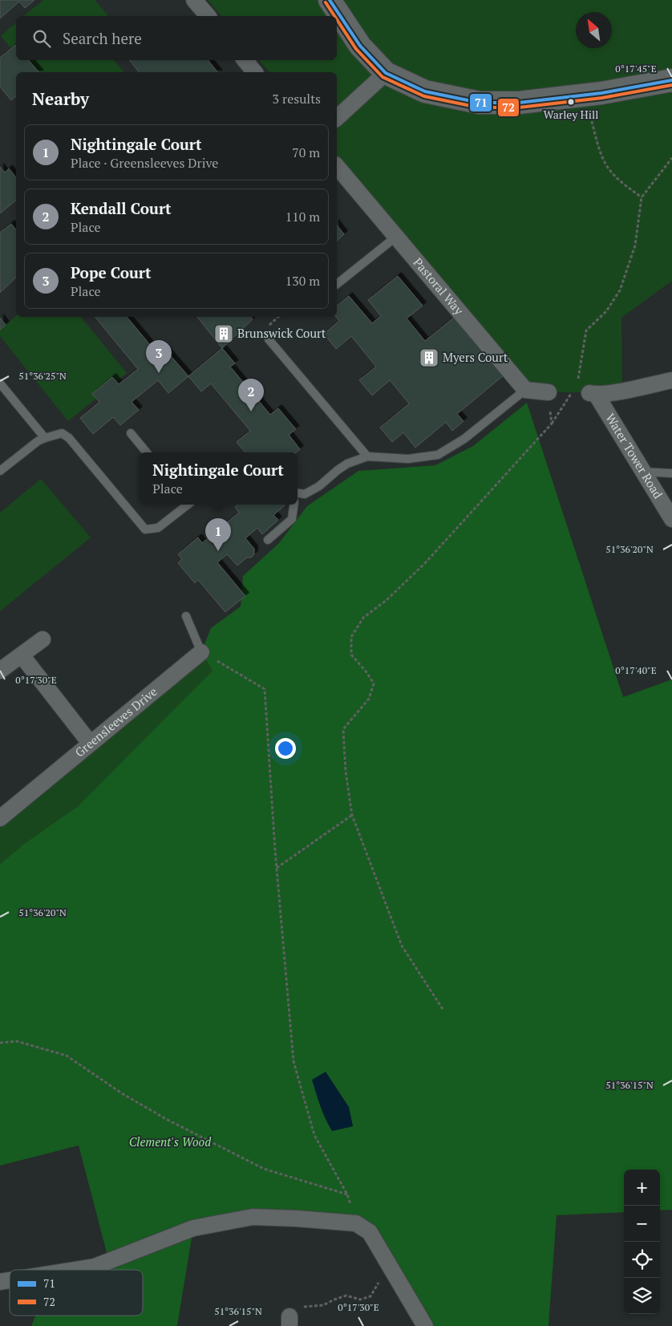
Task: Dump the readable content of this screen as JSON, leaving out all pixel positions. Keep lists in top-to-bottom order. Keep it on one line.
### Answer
{"streets":{"street":["Pastoral Way","Water Tower Road","Greensleeves Drive"]},"parks":["Clement's Wood"],"places":{"other":["Warley Hill"],"building":["Brunswick Court","Myers Court"]},"lines":["transit line 71","transit line 72"],"legend":["71","72"],"north":"top left","page":{"search":"Search here","heading":["Nearby","3 results"],"list":[{"mark":"1","name":"Nightingale Court","note":"Place · Greensleeves Drive","value":"70 m"},{"mark":"2","name":"Kendall Court","note":"Place","value":"110 m"},{"mark":"3","name":"Pope Court","note":"Place","value":"130 m"}],"pins":["3","2","1"],"popup":["Nightingale Court","Place"],"map_buttons":["+","−"]},"coordinates":["0°17'45\"E","51°36'25\"N","51°36'20\"N","0°17'40\"E","0°17'30\"E","51°36'15\"N"]}
